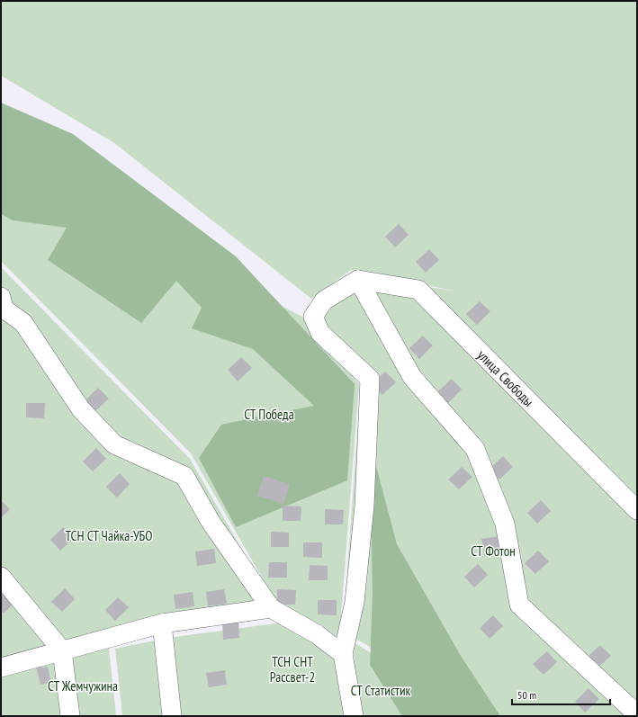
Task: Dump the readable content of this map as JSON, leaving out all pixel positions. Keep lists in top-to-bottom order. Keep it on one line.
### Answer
{"streets":{"street":["улица Свободы"]},"parks":["СТ Победа","ТСН СТ Чайка-УБО","СТ Фотон","ТСН СНТ Рассвет-2","СТ Жемчужина","СТ Статистик"],"scale_bar":"50 m"}
